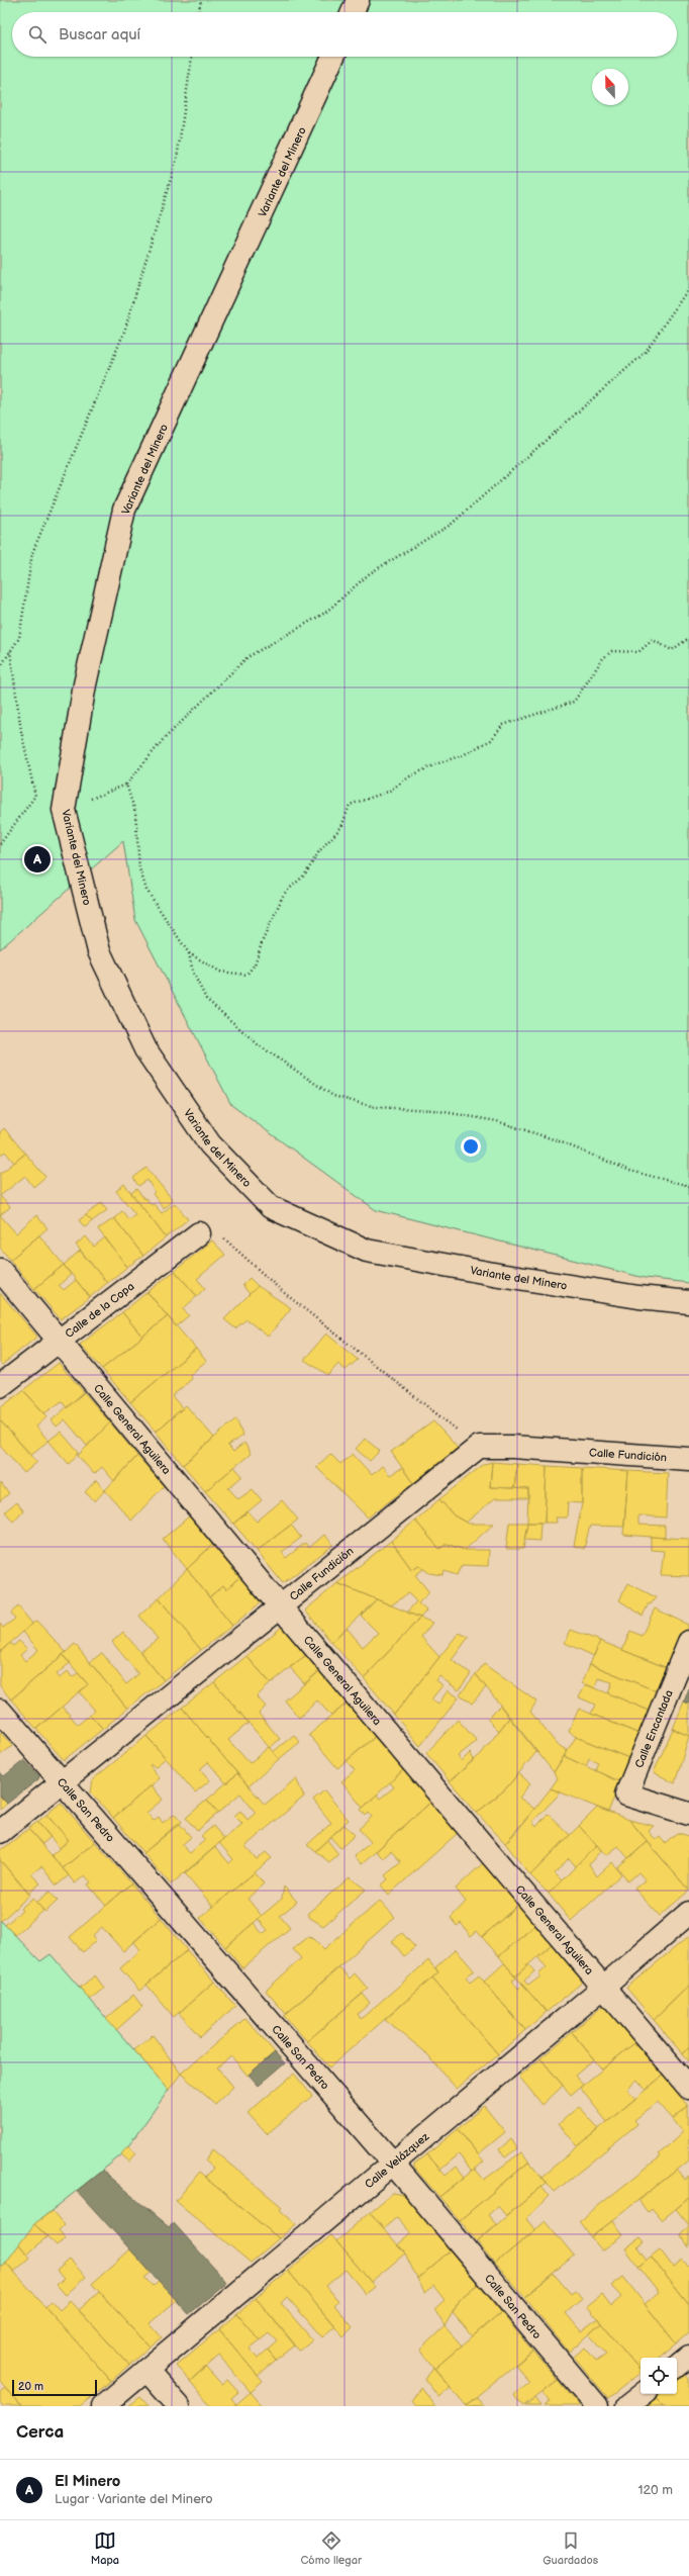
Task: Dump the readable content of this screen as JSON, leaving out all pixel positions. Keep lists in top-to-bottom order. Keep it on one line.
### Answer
{"streets":{"street":["Variante del Minero","Calle de la Copa","Calle General Aguilera","Calle Fundición","Calle Encantada","Calle San Pedro","Calle Velázquez"]},"crossings":[["Calle de la Copa","Calle General Aguilera"],["Calle General Aguilera","Calle Fundición"],["Calle General Aguilera","Calle Velázquez"],["Calle Fundición","Calle San Pedro"],["Calle San Pedro","Calle Velázquez"]],"scale_bar":"20 m","north":"top","page":{"search":"Buscar aquí","pins":"A","scale":"20 m","heading":"Cerca","list":[{"mark":"A","name":"El Minero","note":"Lugar · Variante del Minero","value":"120 m"}],"nav":["Mapa","Cómo llegar","Guardados"]}}
